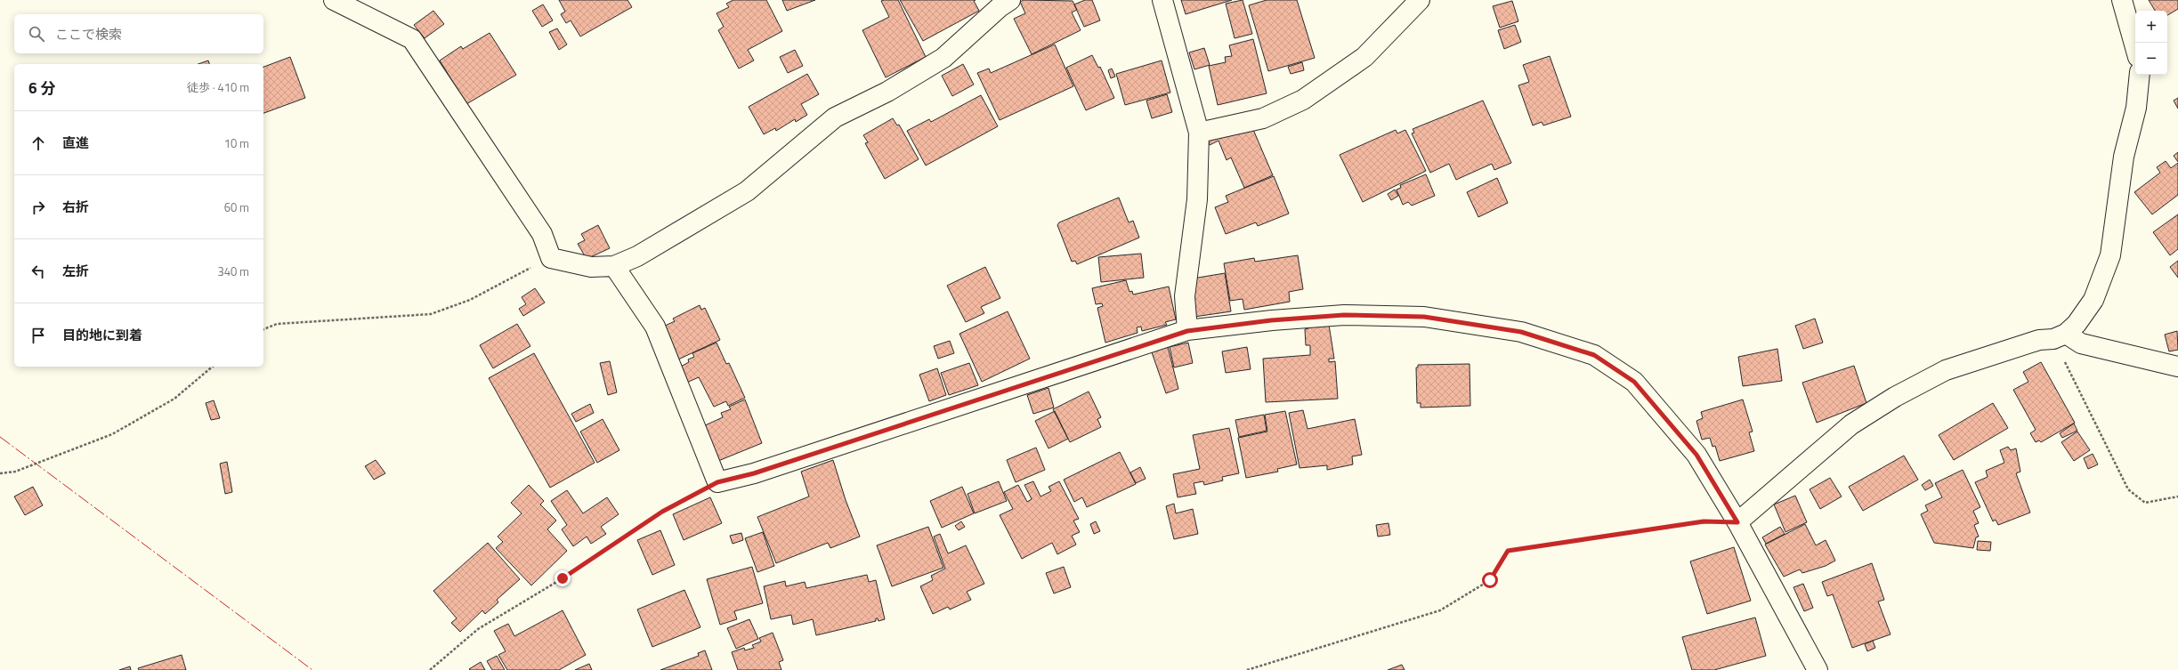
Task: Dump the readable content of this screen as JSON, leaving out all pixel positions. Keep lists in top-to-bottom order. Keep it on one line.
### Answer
{"page":{"map_buttons":["+","−"],"search":"ここで検索","heading":["6 分","徒歩 · 410 m"],"list":[["直進","10 m"],["右折","60 m"],["左折","340 m"],"目的地に到着"]}}
